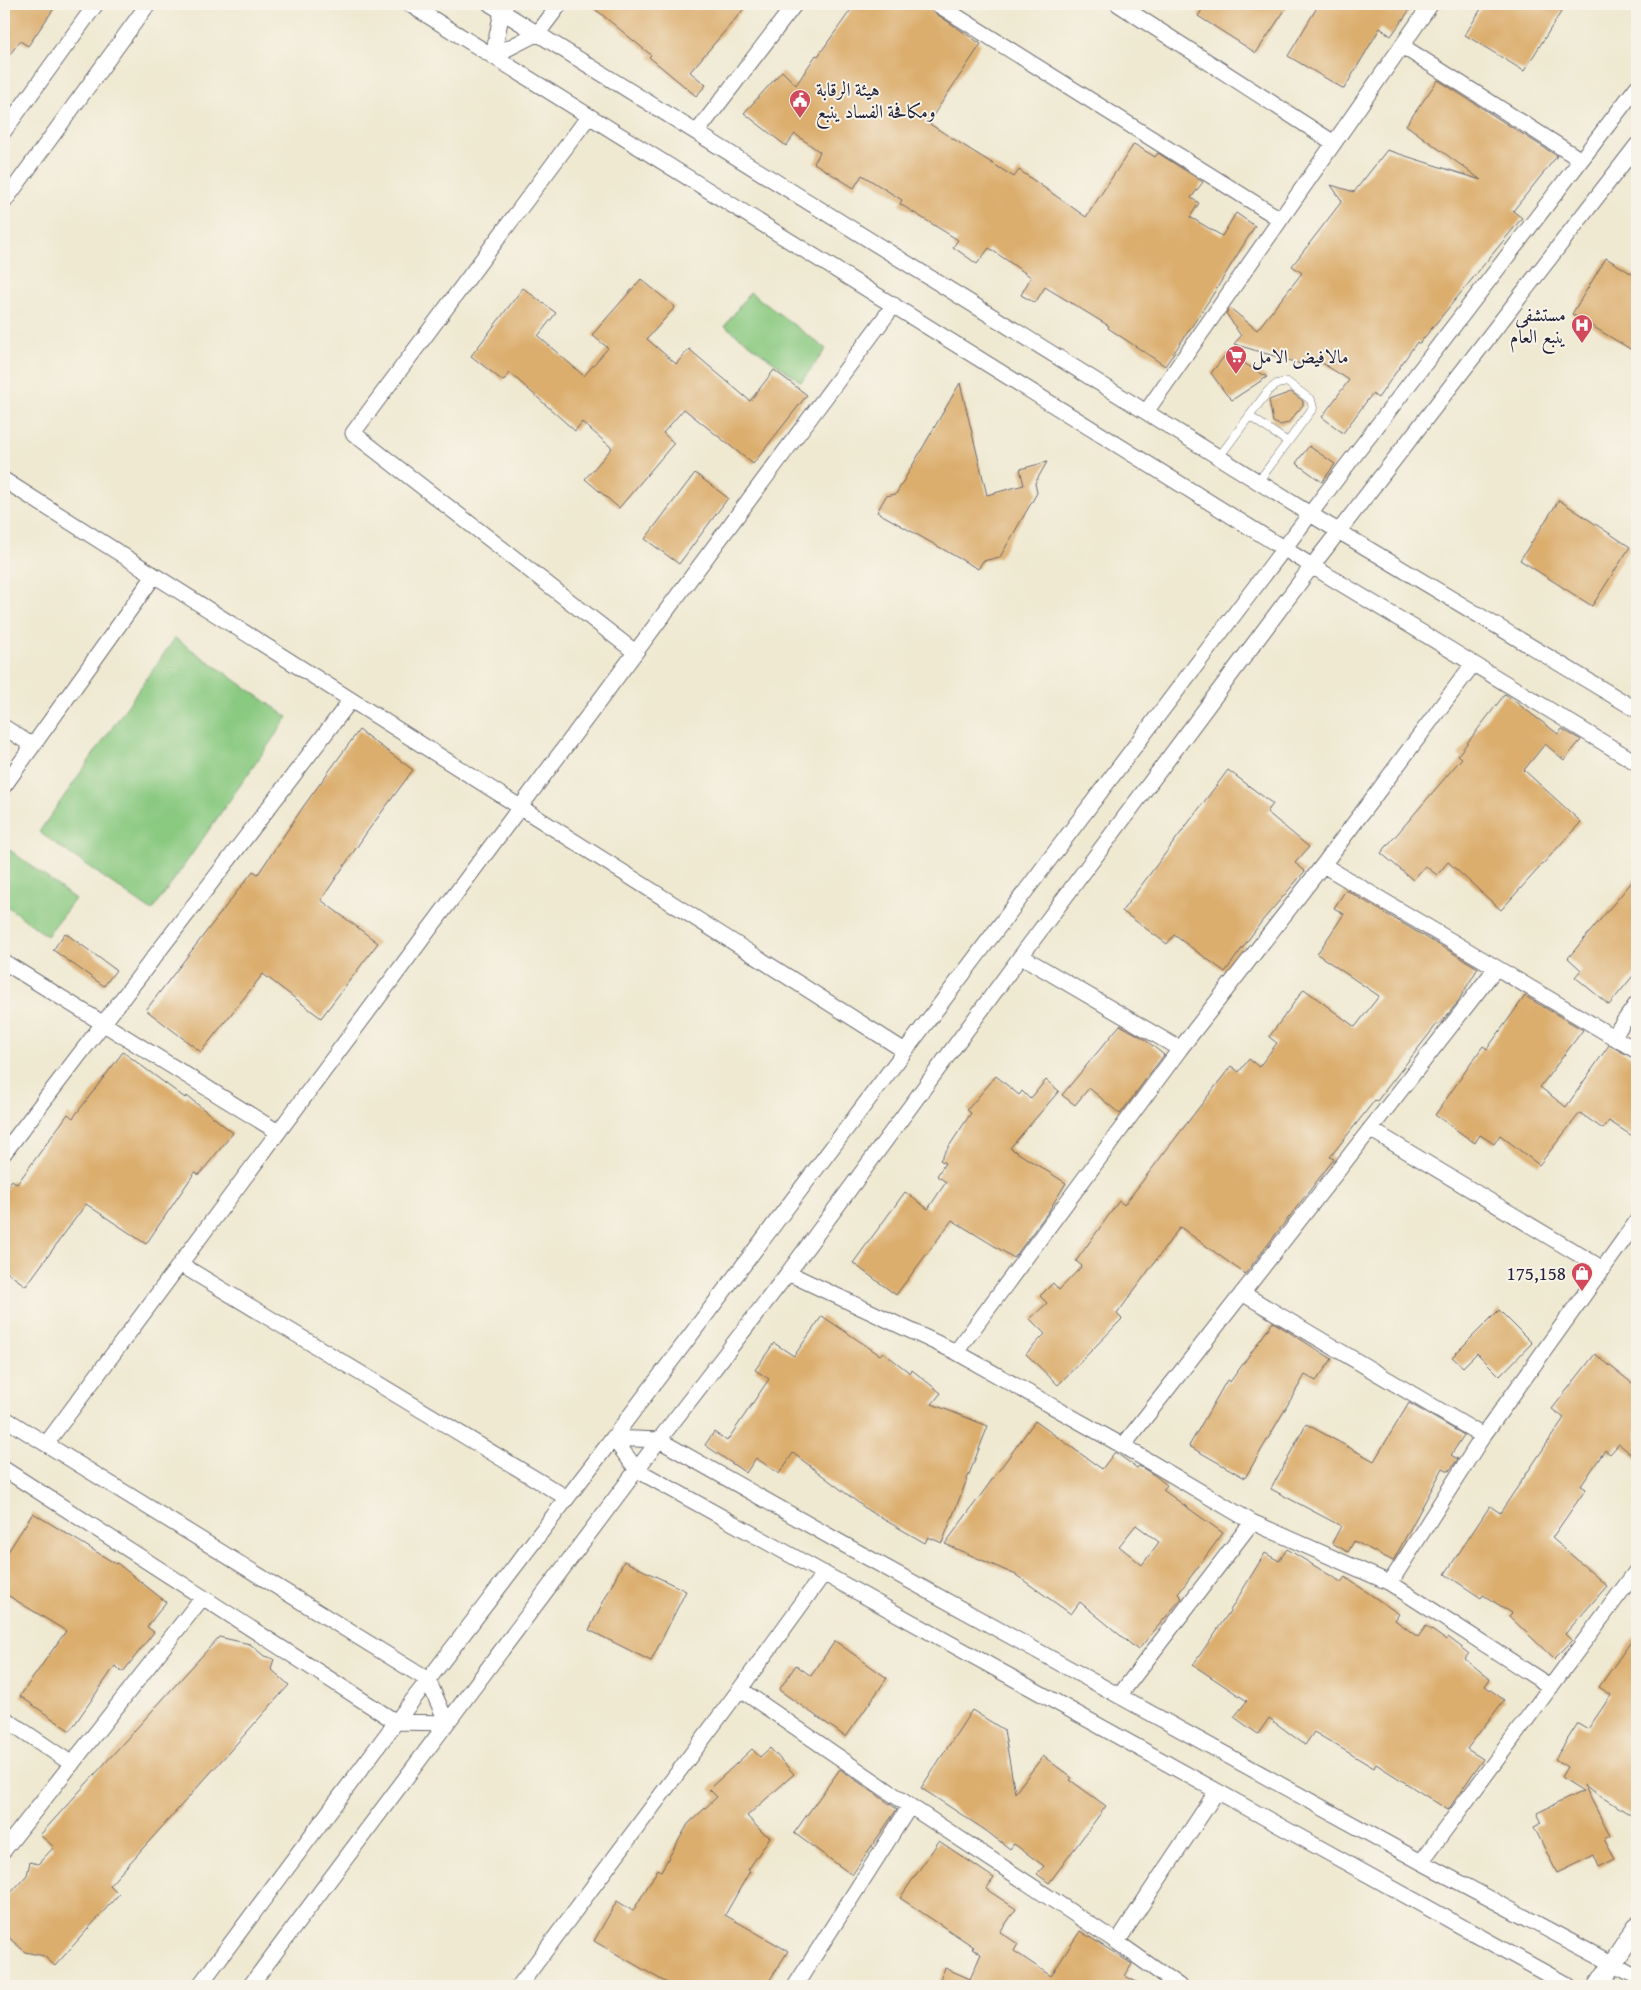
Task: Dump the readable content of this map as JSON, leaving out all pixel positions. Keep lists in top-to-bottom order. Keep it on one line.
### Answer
{"places":{"public building":["هيئة الرقابة ومكافحة الفساد ينبع"],"hospital":["مستشفى ينبع العام"],"supermarket":["مالافيض الامل"],"shop":["175,158"]}}
